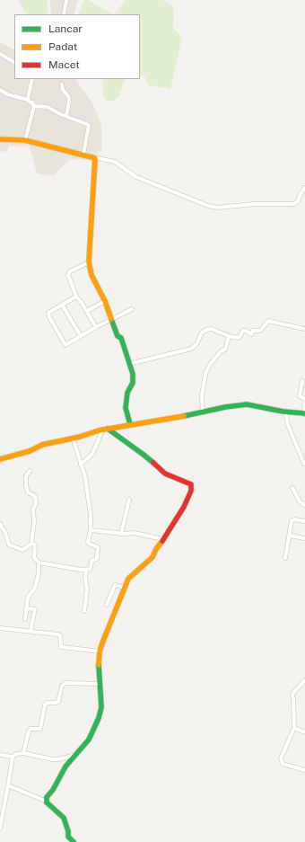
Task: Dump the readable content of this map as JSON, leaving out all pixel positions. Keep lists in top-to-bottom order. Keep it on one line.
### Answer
{"legend":["Lancar","Padat","Macet"]}
